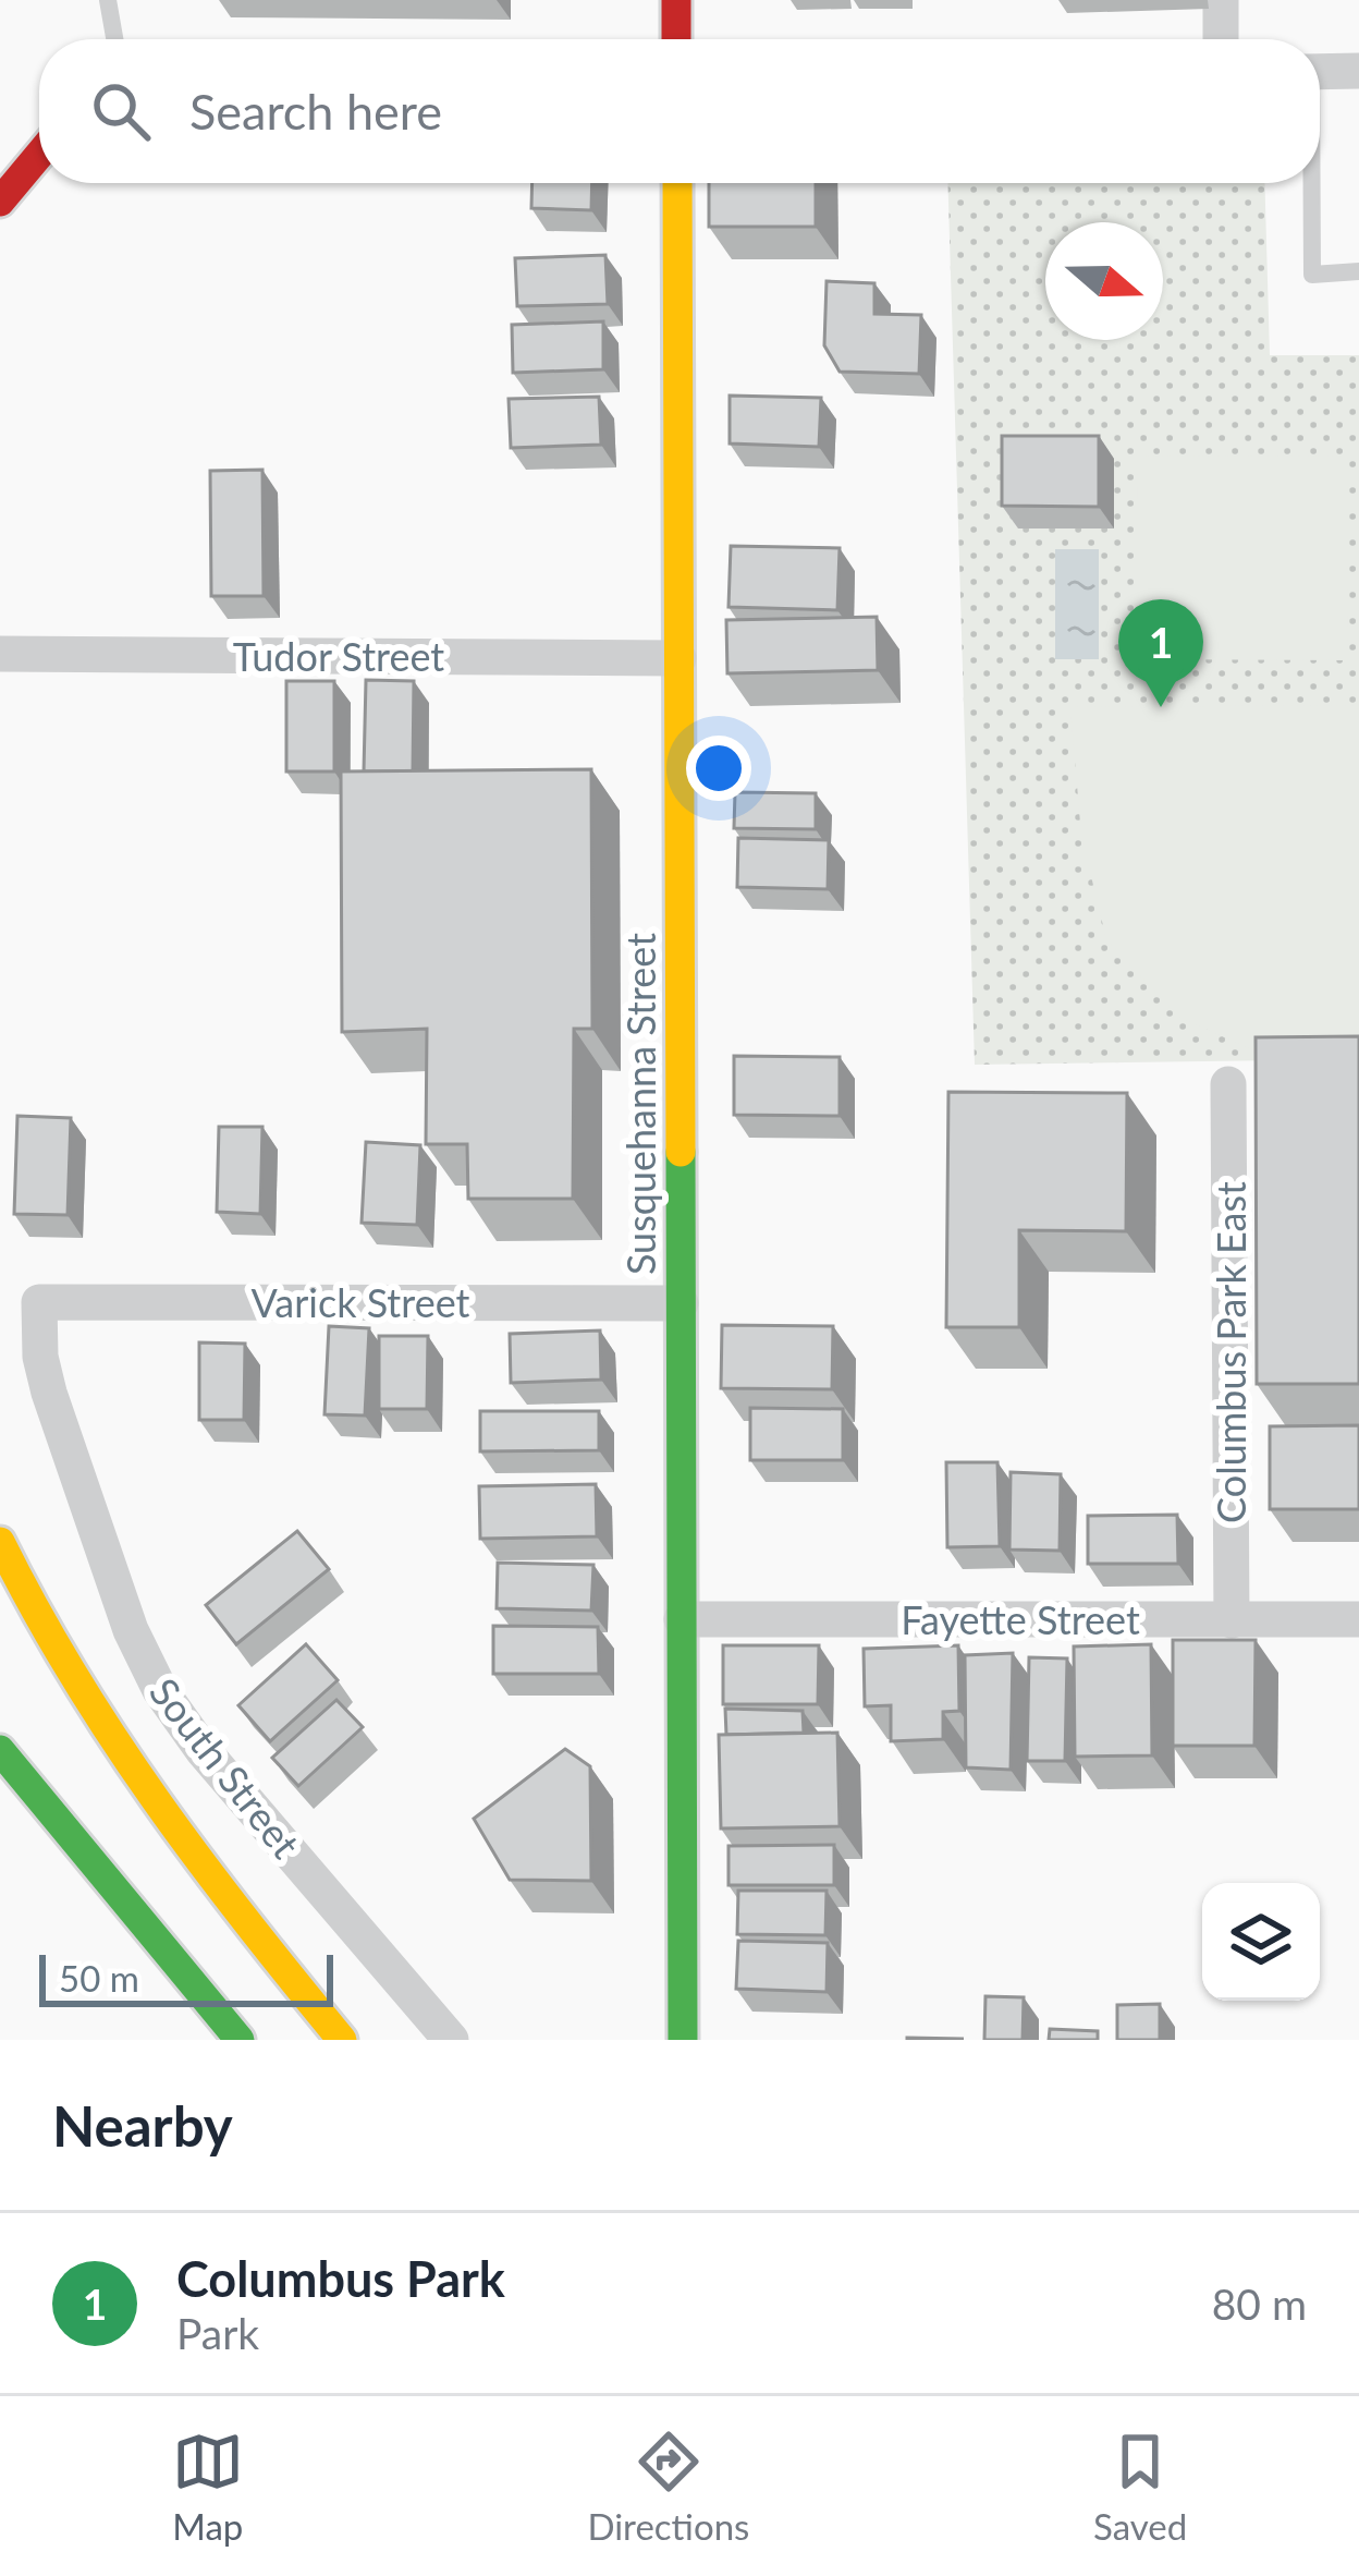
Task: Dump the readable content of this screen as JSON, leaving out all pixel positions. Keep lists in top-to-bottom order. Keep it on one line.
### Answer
{"streets":{"street":["Tudor Street","Susquehanna Street","Varick Street","Columbus Park East","Fayette Street","South Street"]},"crossings":[["Tudor Street","Susquehanna Street"],["Susquehanna Street","Varick Street"],["Susquehanna Street","Fayette Street"],["Varick Street","South Street"],["Columbus Park East","Fayette Street"]],"scale_bar":"50 m","north":"right","page":{"search":"Search here","pins":"1","scale":"50 m","heading":"Nearby","list":[{"mark":"1","name":"Columbus Park","note":"Park","value":"80 m"}],"nav":["Map","Directions","Saved"]}}
